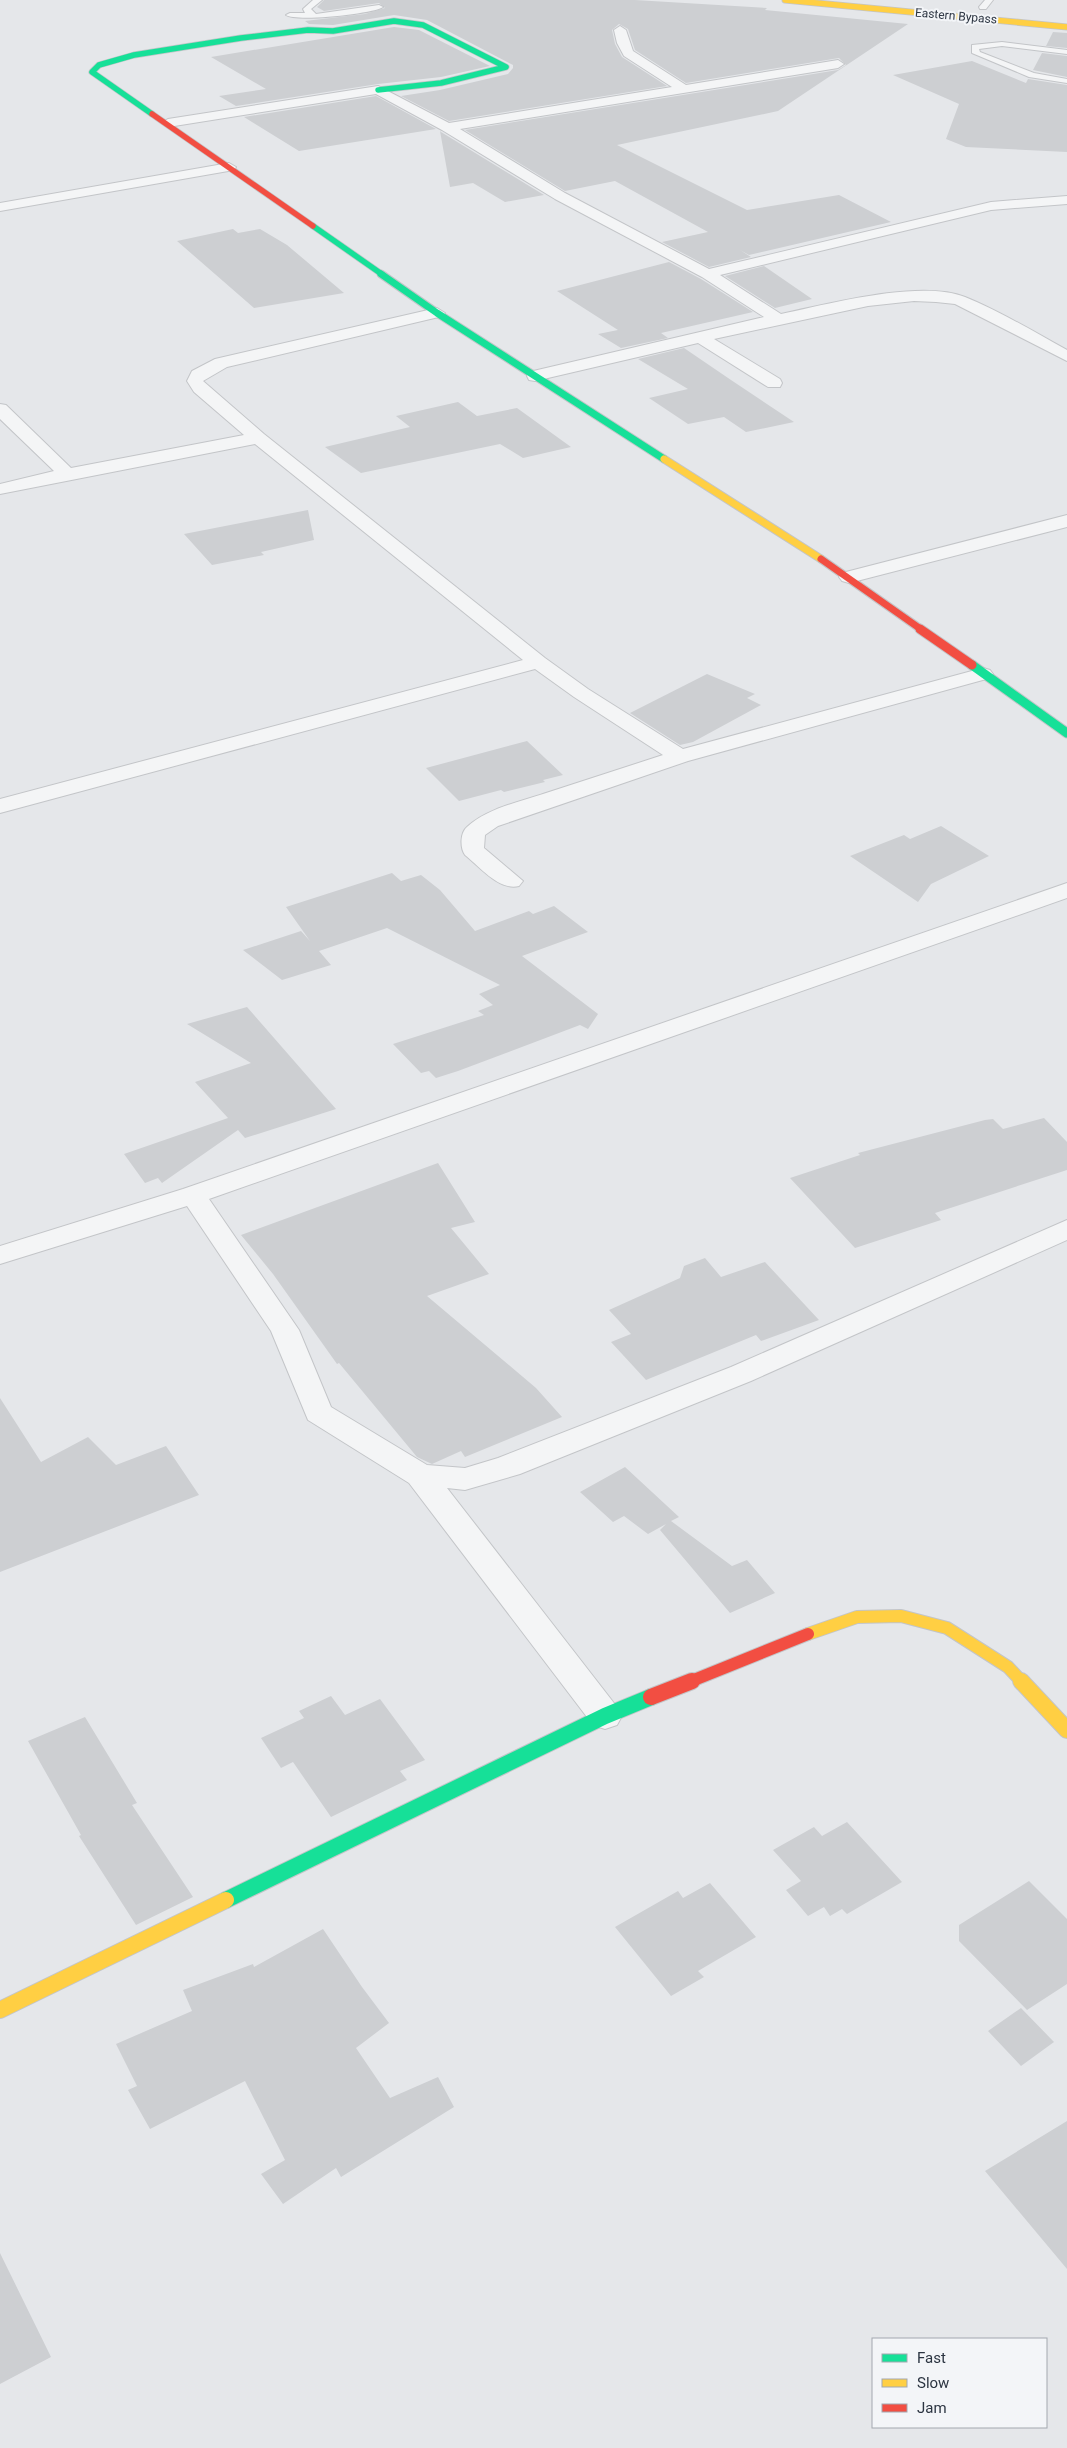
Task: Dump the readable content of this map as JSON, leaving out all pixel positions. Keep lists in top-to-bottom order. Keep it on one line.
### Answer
{"streets":{"street":["Eastern Bypass"]},"legend":["Fast","Slow","Jam"]}
